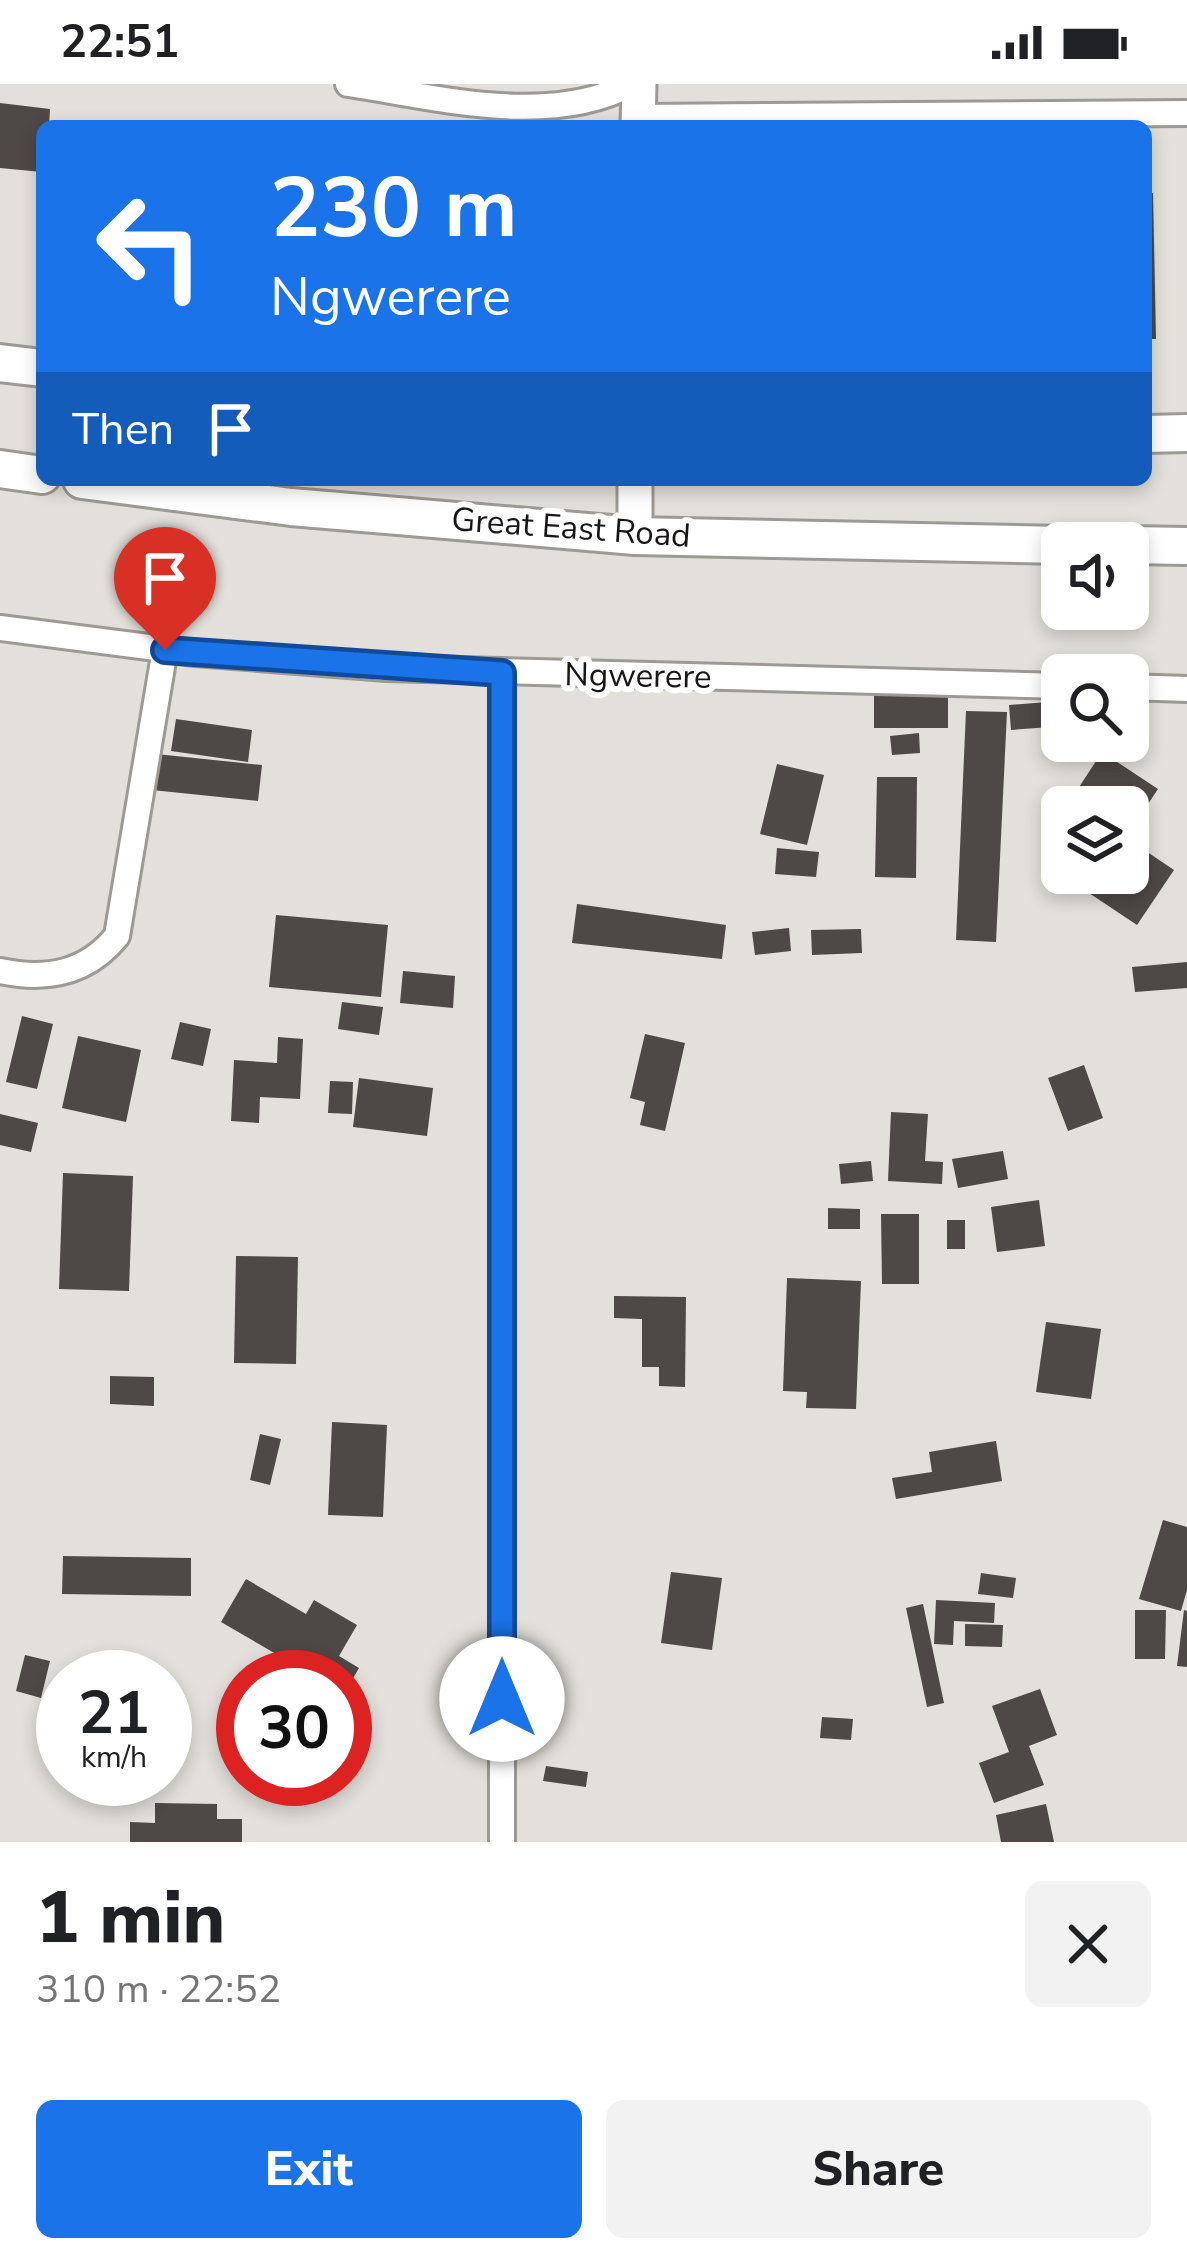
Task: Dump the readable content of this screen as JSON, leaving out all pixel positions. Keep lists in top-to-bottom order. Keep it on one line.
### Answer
{"streets":{"main road":["Great East Road"],"street":["Ngwerere"]},"page":{"status":"22:51","turn":["230 m","Ngwerere"],"then":"Then","speed":"21 km/h","limit":"30","heading":["1 min","310 m · 22:52"],"buttons":["Exit","Share"]}}
